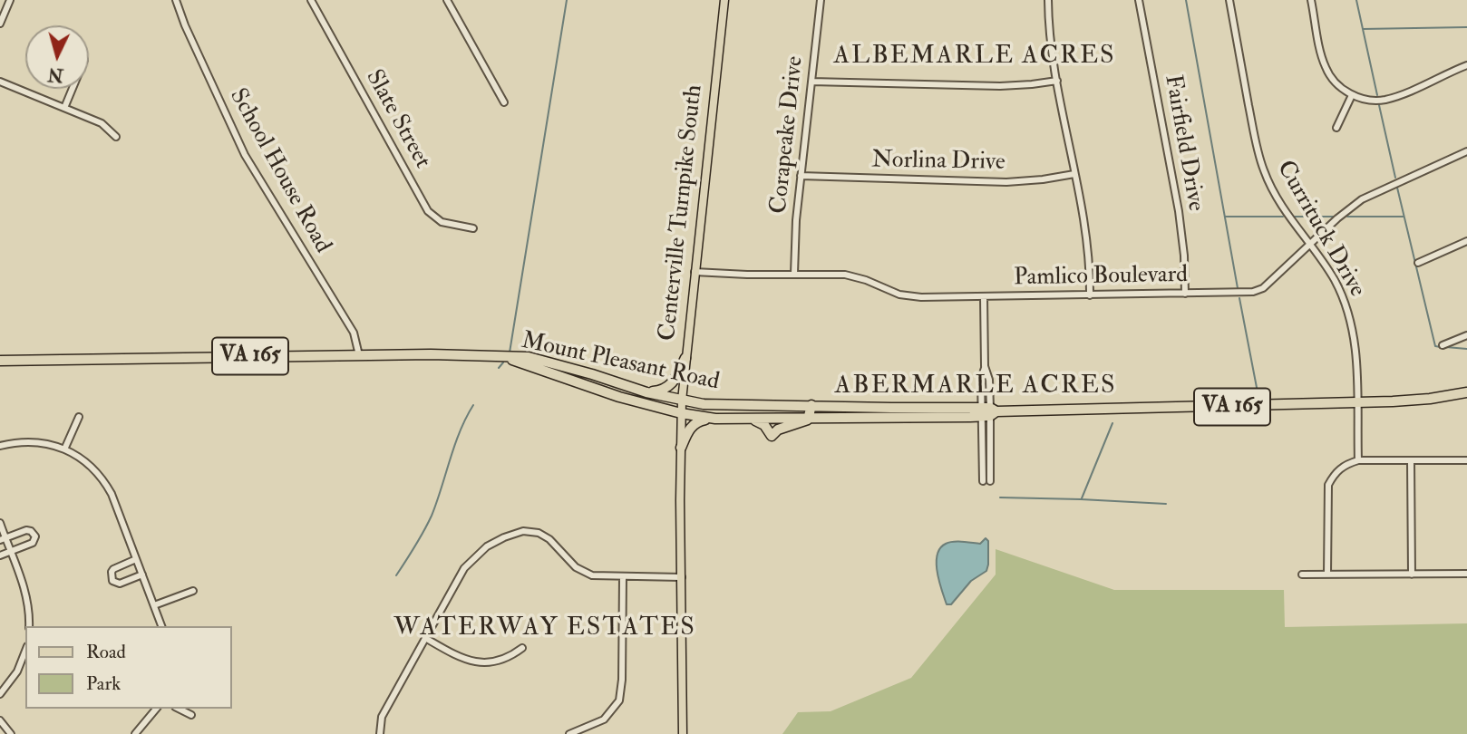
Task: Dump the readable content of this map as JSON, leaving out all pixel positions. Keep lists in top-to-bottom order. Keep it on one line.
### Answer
{"streets":{"highway":["VA 165","Mount Pleasant Road"],"main road":["Centerville Turnpike South"],"street":["Slate Street","Corapeake Drive","Fairfield Drive","Norlina Drive","School House Road","Currituck Drive","Pamlico Boulevard"]},"crossings":[["Corapeake Drive","Norlina Drive"],["Corapeake Drive","Pamlico Boulevard"],["Fairfield Drive","Pamlico Boulevard"],["School House Road","Mount Pleasant Road"],["Centerville Turnpike South","Pamlico Boulevard"],["Centerville Turnpike South","Mount Pleasant Road"],["Currituck Drive","Pamlico Boulevard"],["Currituck Drive","Mount Pleasant Road"]],"districts":["ALBEMARLE ACRES","ABERMARLE ACRES","WATERWAY ESTATES"],"legend":["Road","Park"],"north":"bottom"}
